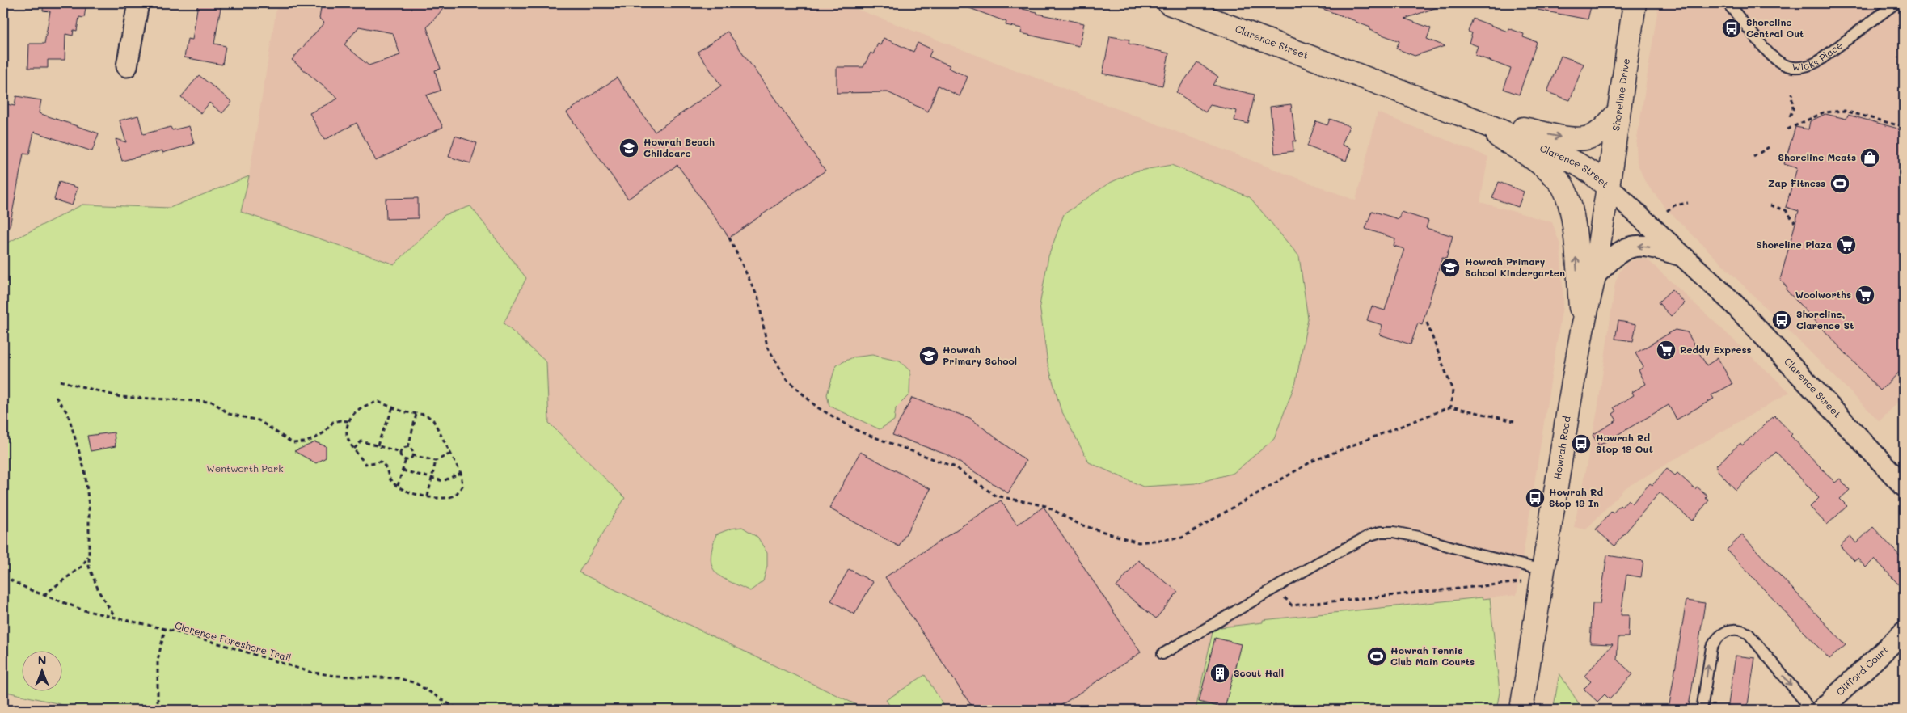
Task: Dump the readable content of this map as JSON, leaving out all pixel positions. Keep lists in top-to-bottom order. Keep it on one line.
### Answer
{"streets":{"main road":["Clarence Street","Shoreline Drive","Howrah Road"],"street":["Clifford Court"],"lane":["Wicks Place"],"path":["Clarence Foreshore Trail"]},"crossings":[["Clarence Street","Shoreline Drive"],["Clarence Street","Howrah Road"],["Shoreline Drive","Howrah Road"]],"parks":["Wentworth Park"],"places":{"bus stop":["Shoreline Central Out","Shoreline, Clarence St","Howrah Rd Stop 19 Out","Howrah Rd Stop 19 In"],"school or university":["Howrah Beach Childcare","Howrah Primary School Kindergarten","Howrah Primary School"],"shop":["Shoreline Meats"],"sports":["Zap Fitness","Howrah Tennis Club Main Courts"],"supermarket":["Shoreline Plaza","Woolworths","Reddy Express"],"building":["Scout Hall"]},"north":"top"}
